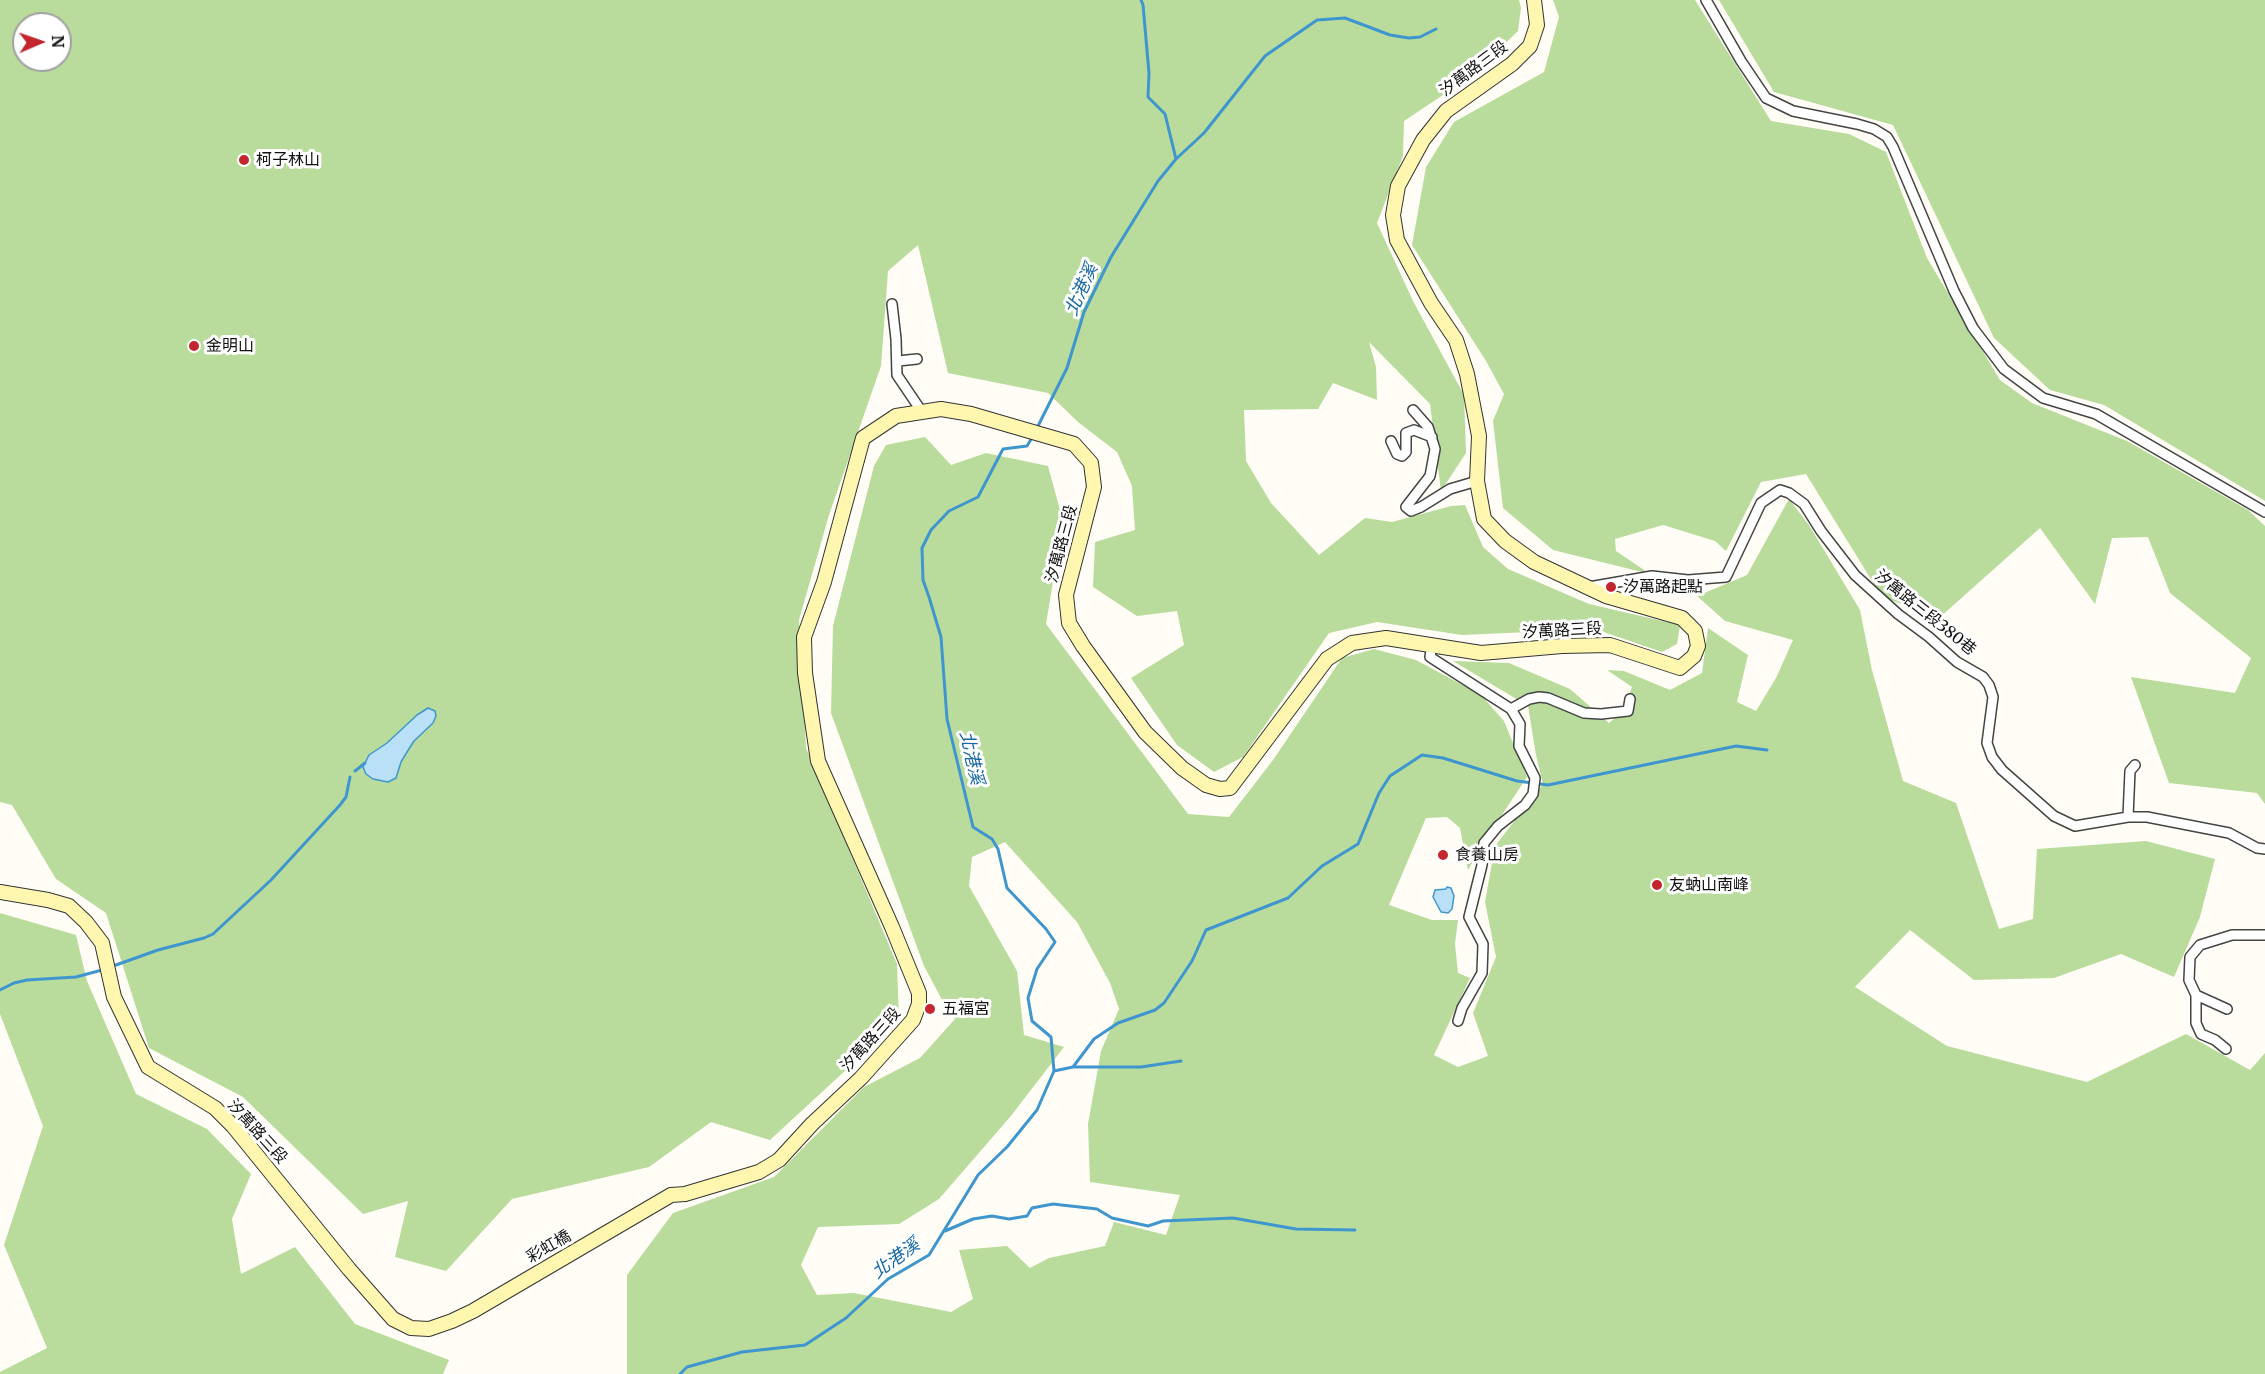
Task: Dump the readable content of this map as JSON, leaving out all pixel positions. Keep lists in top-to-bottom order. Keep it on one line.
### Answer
{"streets":{"street":["汐萬路三段","汐萬路三段380巷","彩虹橋"]},"crossings":[["汐萬路三段","汐萬路三段380巷"],["汐萬路三段","彩虹橋"]],"water":["北港溪"],"places":["柯子林山","金明山","汐萬路起點","食養山房","友蚋山南峰","五福宮"],"north":"right"}
